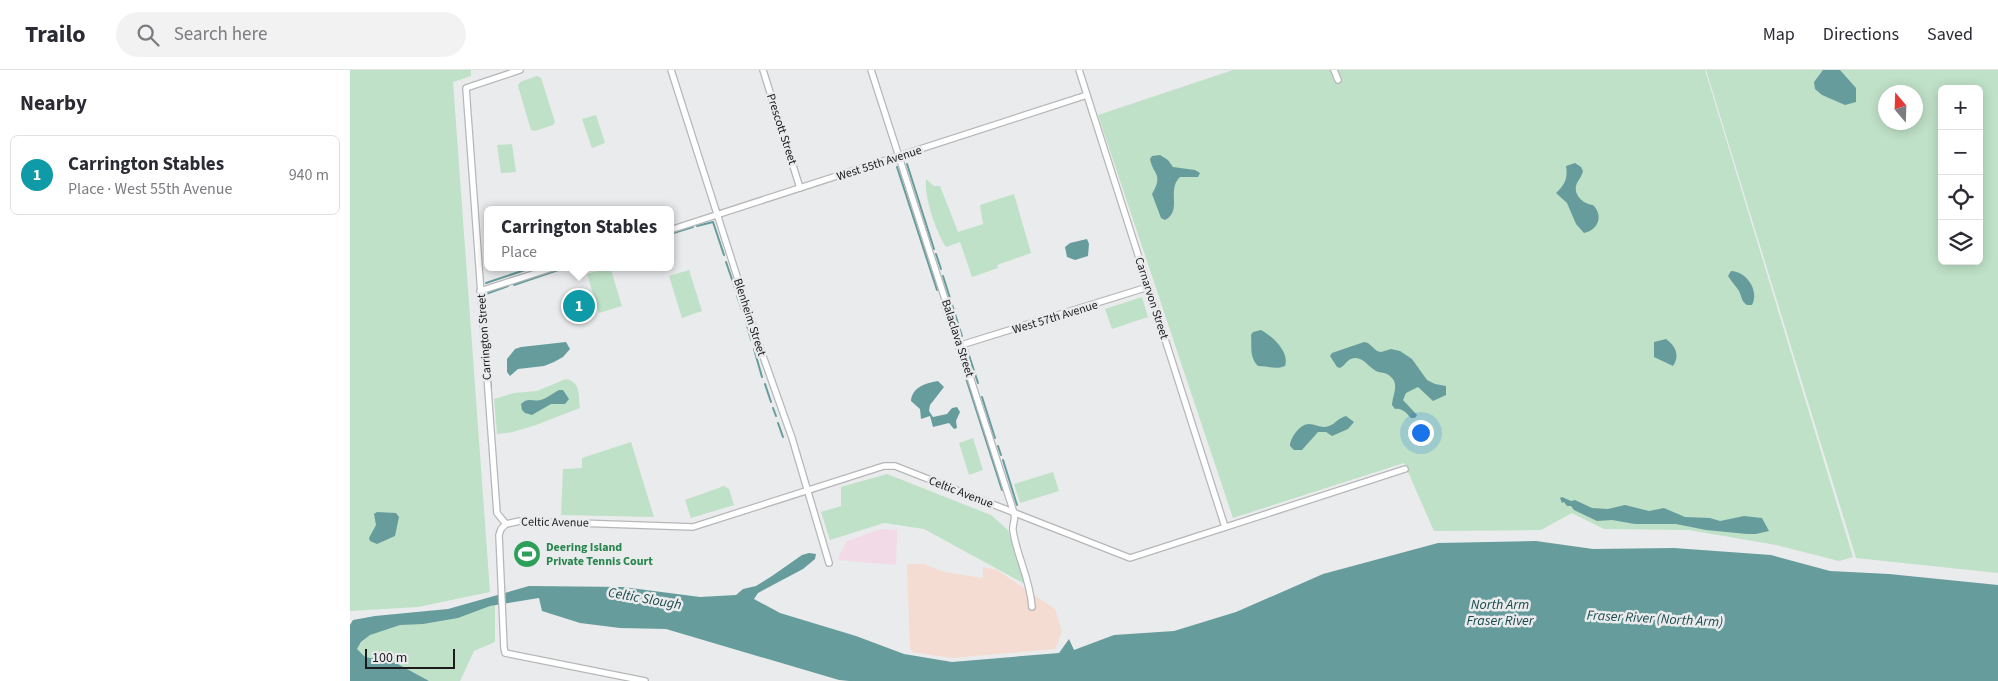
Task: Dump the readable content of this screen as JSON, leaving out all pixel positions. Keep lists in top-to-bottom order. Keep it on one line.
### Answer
{"streets":{"street":["Prescott Street","West 55th Avenue","Carnarvon Street","Blenheim Street","West 57th Avenue","Carrington Street","Balaclava Street","Celtic Avenue"]},"crossings":[["Prescott Street","West 55th Avenue"],["West 55th Avenue","Carnarvon Street"],["West 55th Avenue","Blenheim Street"],["West 55th Avenue","Balaclava Street"],["Carnarvon Street","West 57th Avenue"],["Carnarvon Street","Celtic Avenue"],["Blenheim Street","Celtic Avenue"],["West 57th Avenue","Balaclava Street"],["Carrington Street","Celtic Avenue"],["Balaclava Street","Celtic Avenue"]],"water":["Celtic Slough","North Arm Fraser River","Fraser River (North Arm)"],"places":{"sports":["Deering Island Private Tennis Court"]},"scale_bar":"100 m","north":"top","page":{"header":"Trailo","search":"Search here","nav":["Map","Directions","Saved"],"heading":"Nearby","map_buttons":["+","−"],"list":[{"mark":"1","name":"Carrington Stables","note":"Place · West 55th Avenue","value":"940 m"}],"popup":["Carrington Stables","Place"],"pins":"1","scale":"100 m"}}
